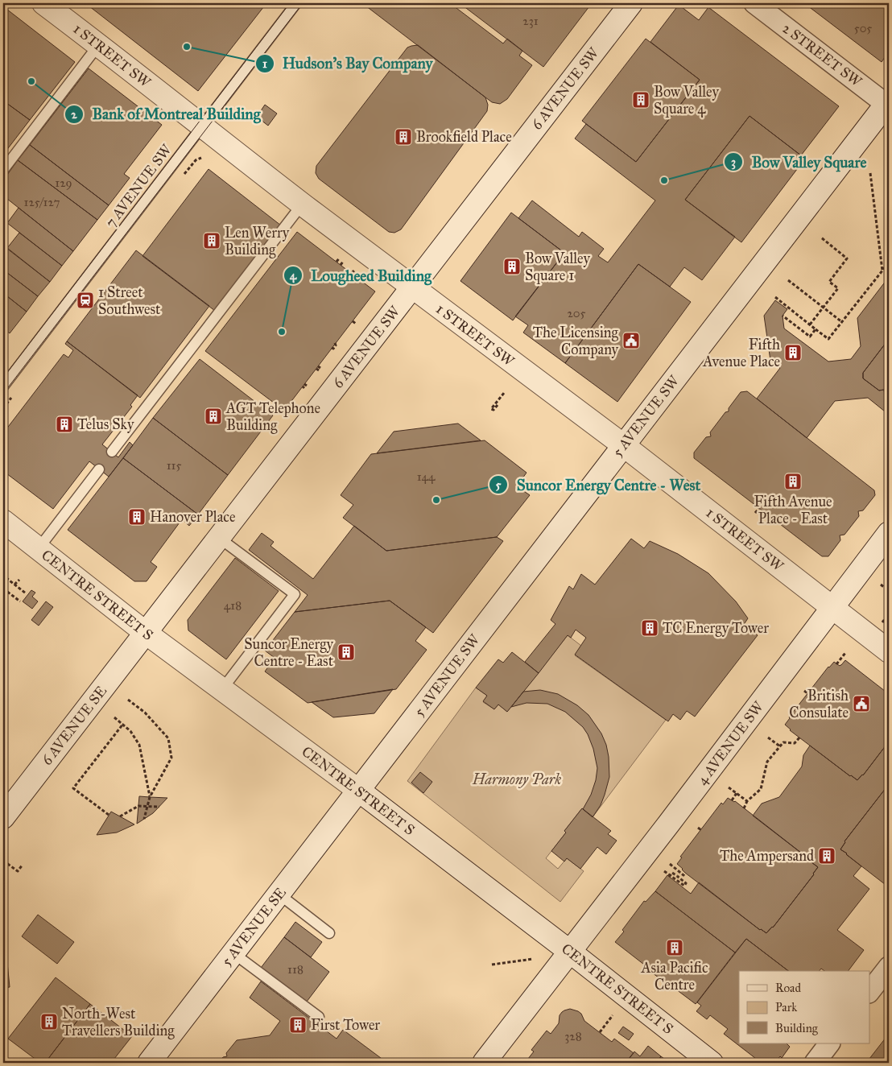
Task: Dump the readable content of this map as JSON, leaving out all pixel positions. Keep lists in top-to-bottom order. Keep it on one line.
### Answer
{"streets":{"main road":["1 STREET SW","6 AVENUE SW","5 AVENUE SW","CENTRE STREET S","6 AVENUE SE","4 AVENUE SW","5 AVENUE SE"],"street":["2 STREET SW"],"lane":["7 AVENUE SW"]},"crossings":[["2 STREET SW","5 AVENUE SW"],["1 STREET SW","6 AVENUE SW"],["1 STREET SW","7 AVENUE SW"],["1 STREET SW","5 AVENUE SW"],["1 STREET SW","4 AVENUE SW"],["6 AVENUE SW","CENTRE STREET S"],["6 AVENUE SW","6 AVENUE SE"],["5 AVENUE SW","CENTRE STREET S"],["5 AVENUE SW","5 AVENUE SE"],["CENTRE STREET S","6 AVENUE SE"],["CENTRE STREET S","4 AVENUE SW"],["CENTRE STREET S","5 AVENUE SE"]],"parks":["Harmony Park"],"places":{"other":["Hudson's Bay Company","Bank of Montreal Building","Bow Valley Square","Lougheed Building","Suncor Energy Centre - West"],"building":["Bow Valley Square 4","Brookfield Place","Len Werry Building","Bow Valley Square 1","Fifth Avenue Place","AGT Telephone Building","Telus Sky","Fifth Avenue Place - East","Hanover Place","TC Energy Tower","Suncor Energy Centre - East","The Ampersand","Asia Pacific Centre","North-West Travellers Building","First Tower"],"station":["1 Street Southwest"],"public building":["The Licensing Company","British Consulate"]},"house_numbers":["231","505","129","125/127","205","115","144","418","118","328"],"legend":["Road","Park","Building"]}
